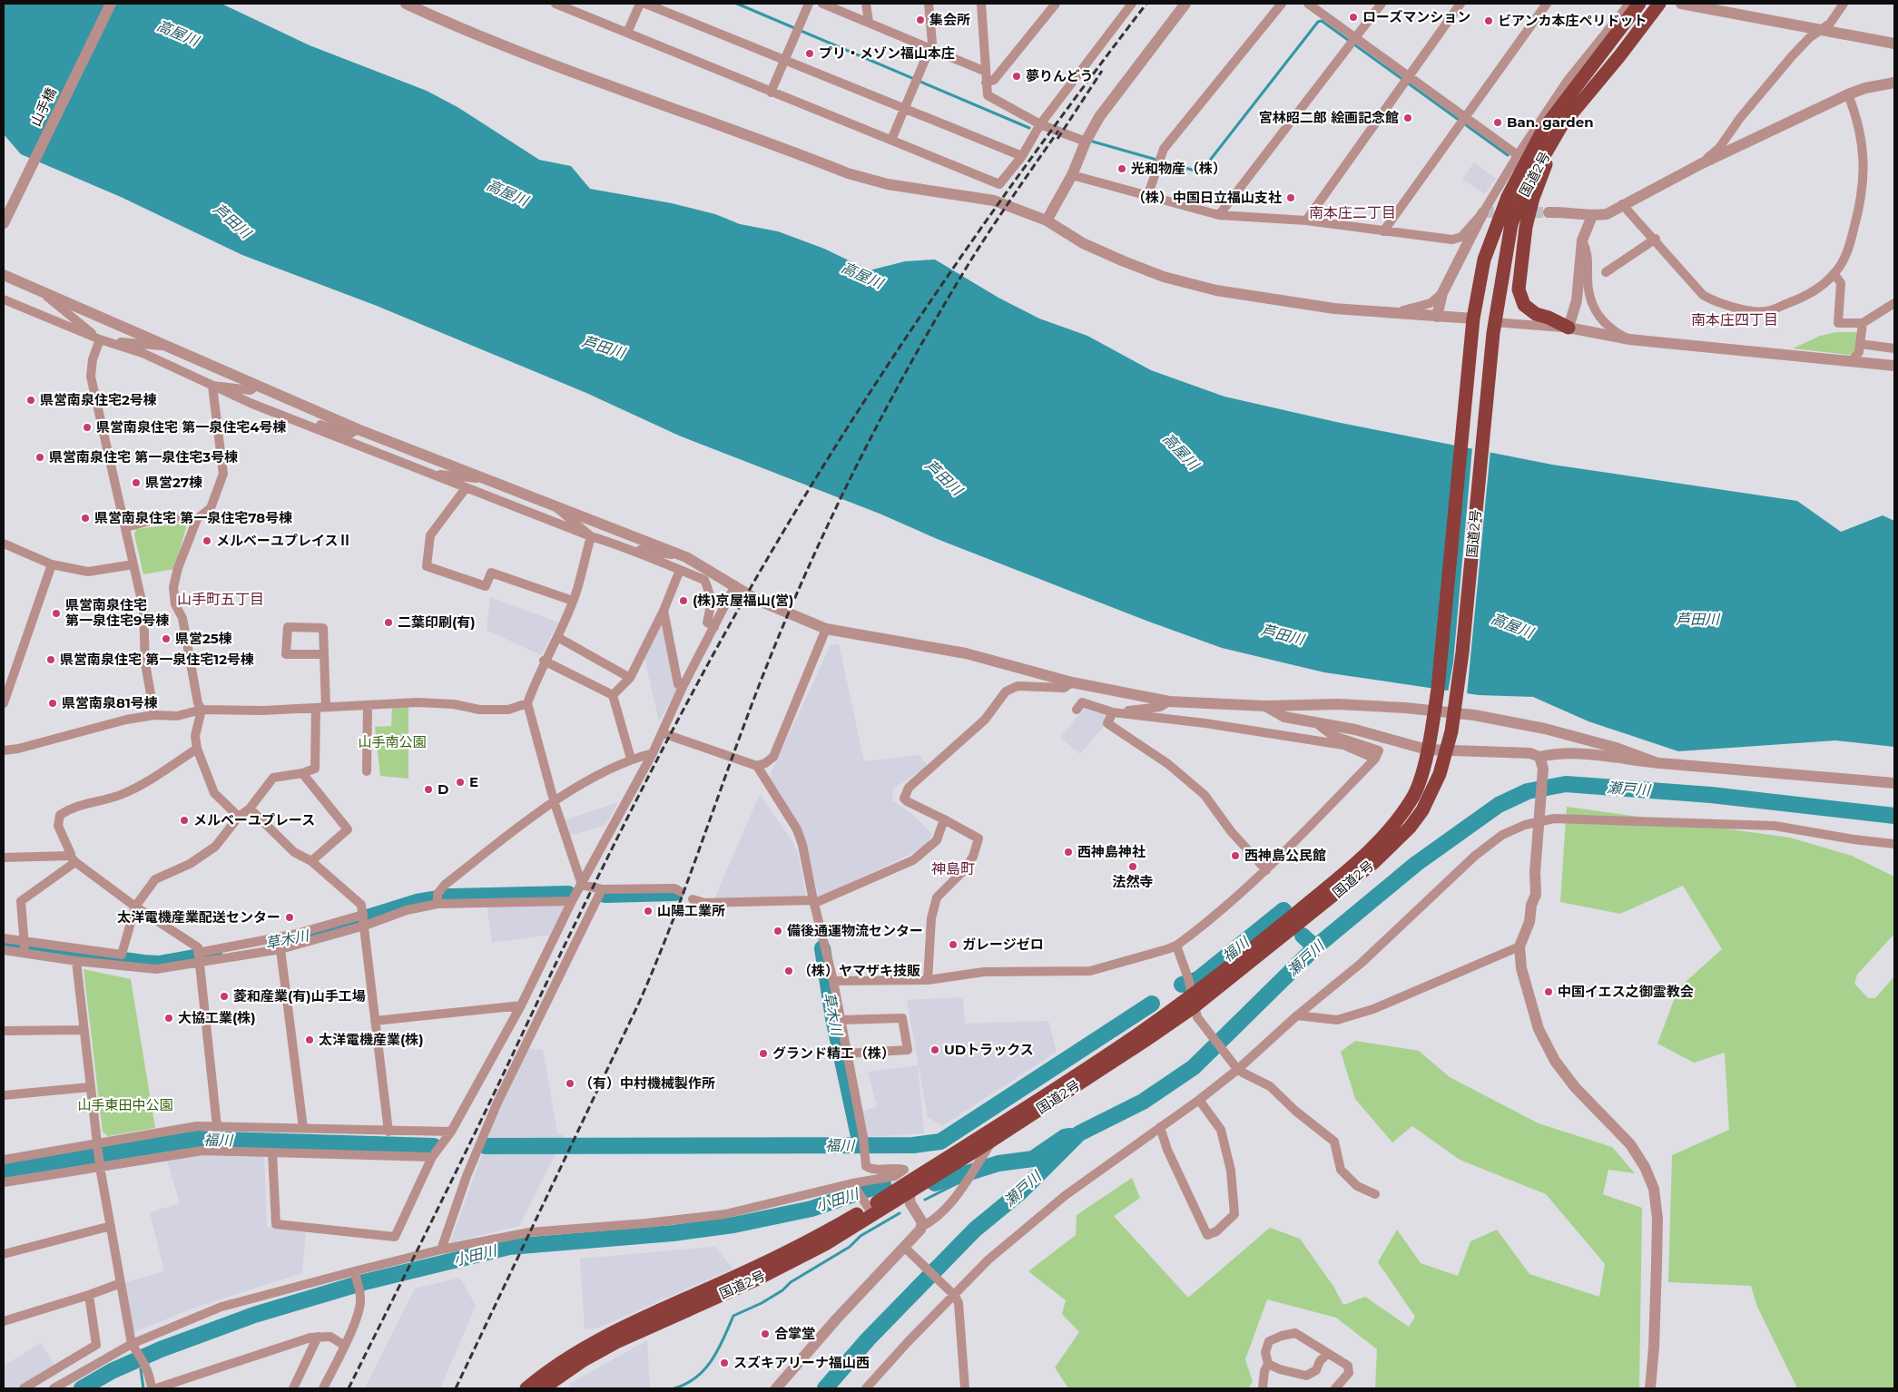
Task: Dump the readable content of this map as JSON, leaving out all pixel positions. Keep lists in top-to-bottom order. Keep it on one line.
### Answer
{"streets":{"highway":["国道2号"],"street":["山手橋"]},"districts":["南本庄二丁目","南本庄四丁目","山手町五丁目","神島町"],"water":["高屋川","芦田川","瀬戸川","草木川","福川","小田川"],"parks":["山手南公園","山手東田中公園"],"places":["ローズマンション","集会所","ビアンカ本庄ペリドット","プリ・メゾン福山本庄","夢りんどう","宮林昭二郎 絵画記念館","Ban. garden","光和物産（株）","（株）中国日立福山支社","県営南泉住宅2号棟","県営南泉住宅 第一泉住宅4号棟","県営南泉住宅 第一泉住宅3号棟","県営27棟","県営南泉住宅 第一泉住宅78号棟","メルベーユプレイスⅡ","(株)京屋福山(営)","県営南泉住宅 第一泉住宅9号棟","二葉印刷(有)","県営25棟","県営南泉住宅 第一泉住宅12号棟","県営南泉81号棟","E","D","メルベーユプレース","西神島神社","西神島公民館","法然寺","山陽工業所","太洋電機産業配送センター","備後通運物流センター","ガレージゼロ","（株）ヤマザキ技販","中国イエス之御霊教会","菱和産業(有)山手工場","大協工業(株)","太洋電機産業(株)","UDトラックス","グランド精工（株）","（有）中村機械製作所","合掌堂","スズキアリーナ福山西"]}
